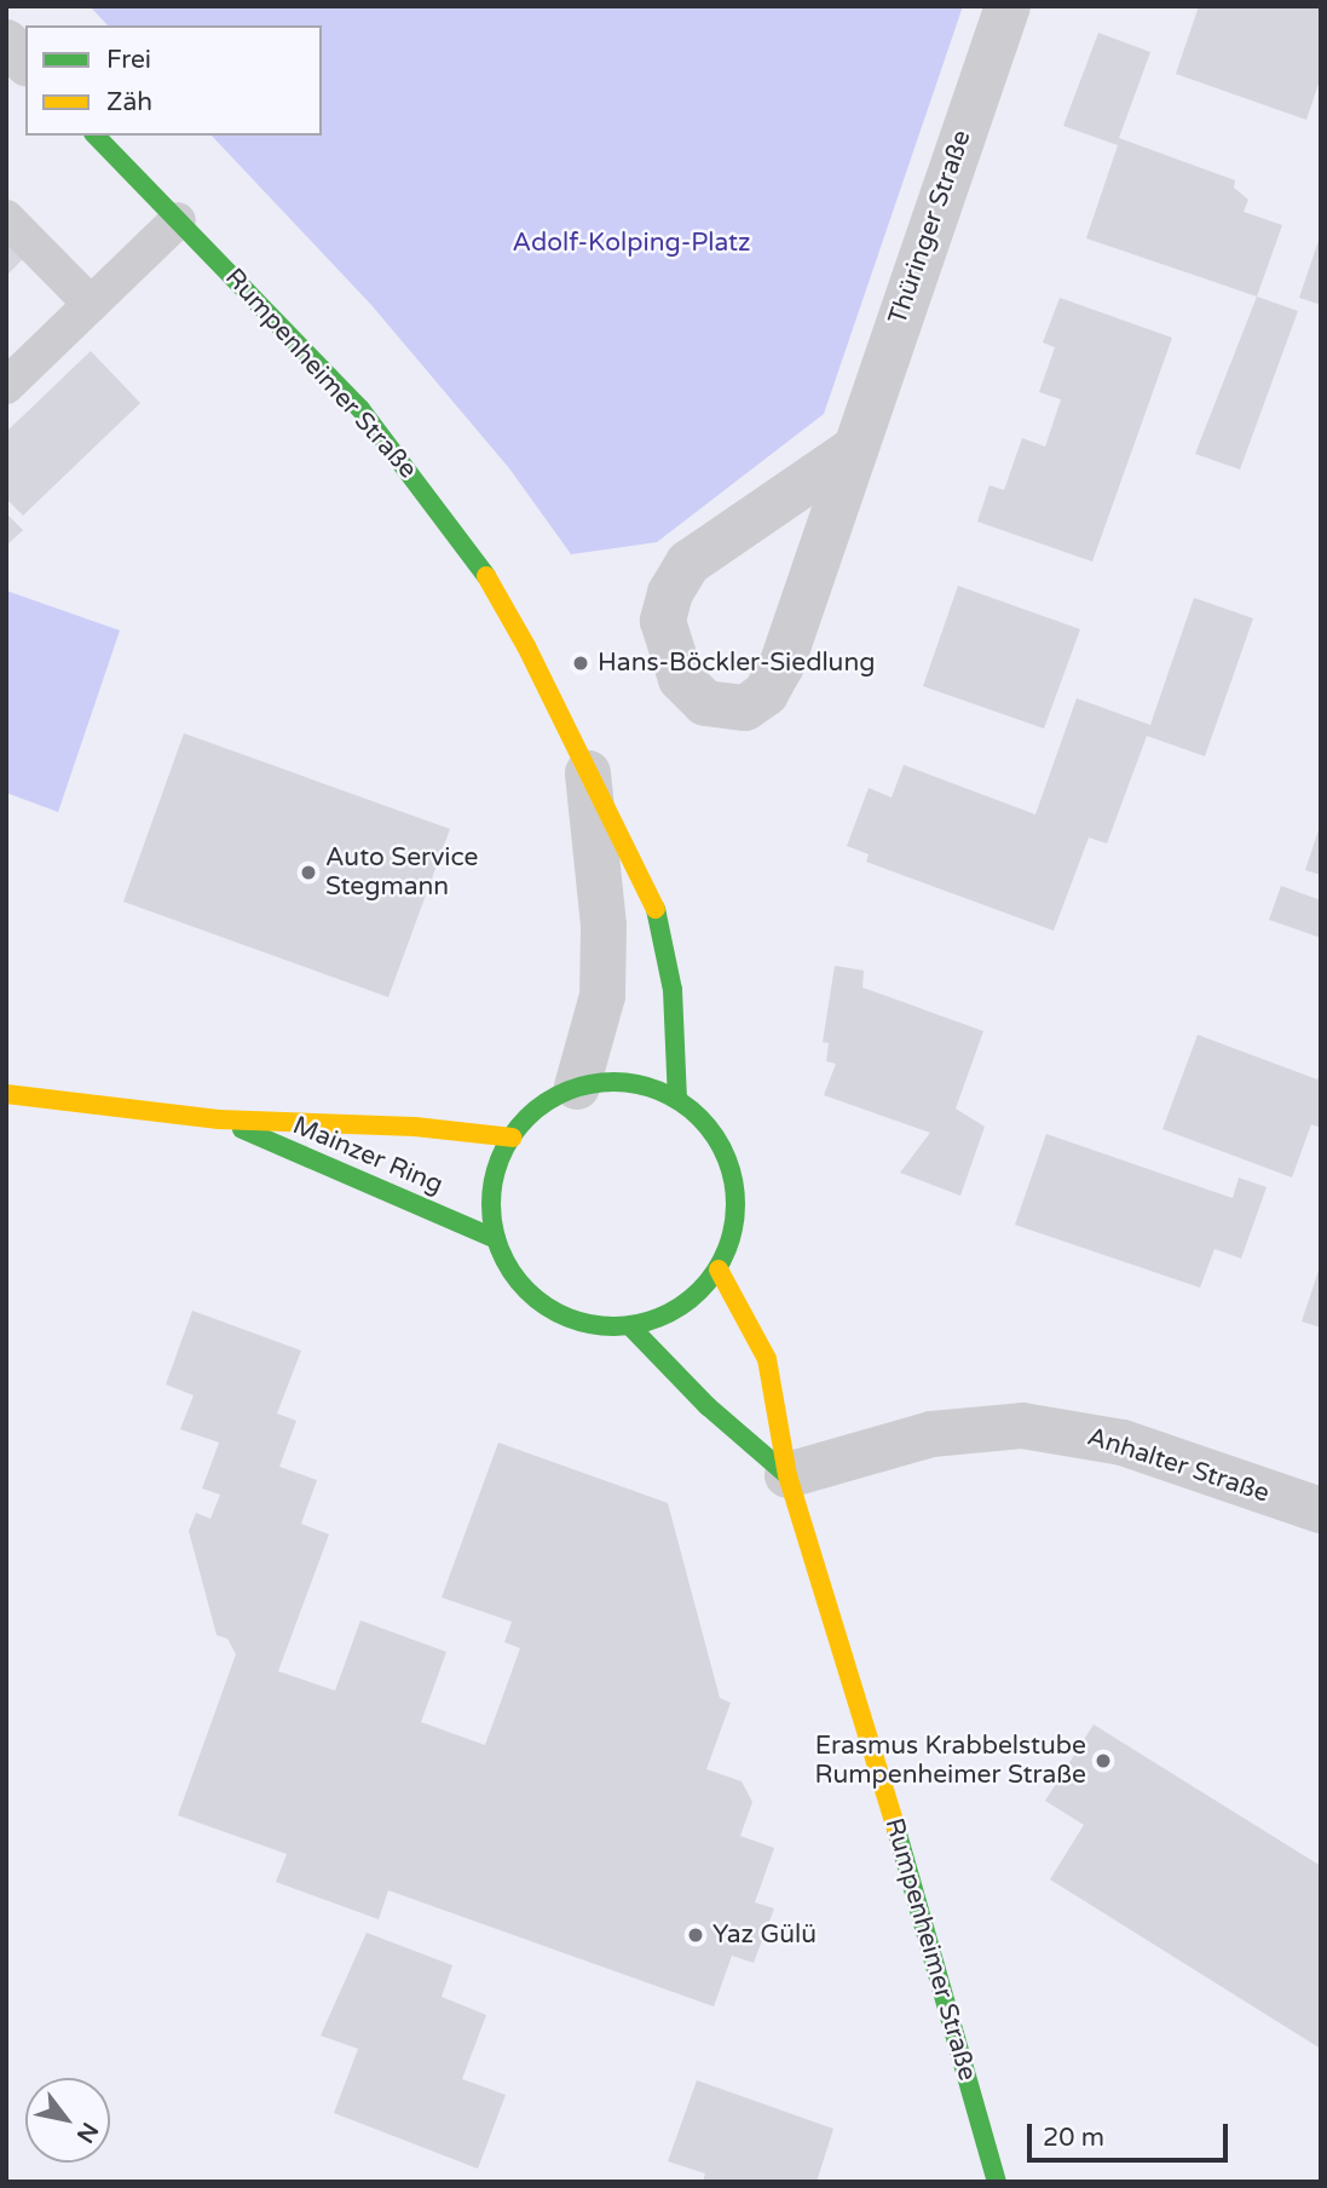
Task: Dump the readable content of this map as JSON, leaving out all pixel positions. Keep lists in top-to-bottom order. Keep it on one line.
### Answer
{"streets":{"street":["Thüringer Straße","Rumpenheimer Straße","Mainzer Ring","Anhalter Straße"]},"crossings":[["Rumpenheimer Straße","Mainzer Ring"],["Rumpenheimer Straße","Anhalter Straße"]],"parks":["Adolf-Kolping-Platz"],"places":["Hans-Böckler-Siedlung","Auto Service Stegmann","Erasmus Krabbelstube Rumpenheimer Straße","Yaz Gülü"],"legend":["Frei","Zäh"],"scale_bar":"20 m","north":"bottom right"}
